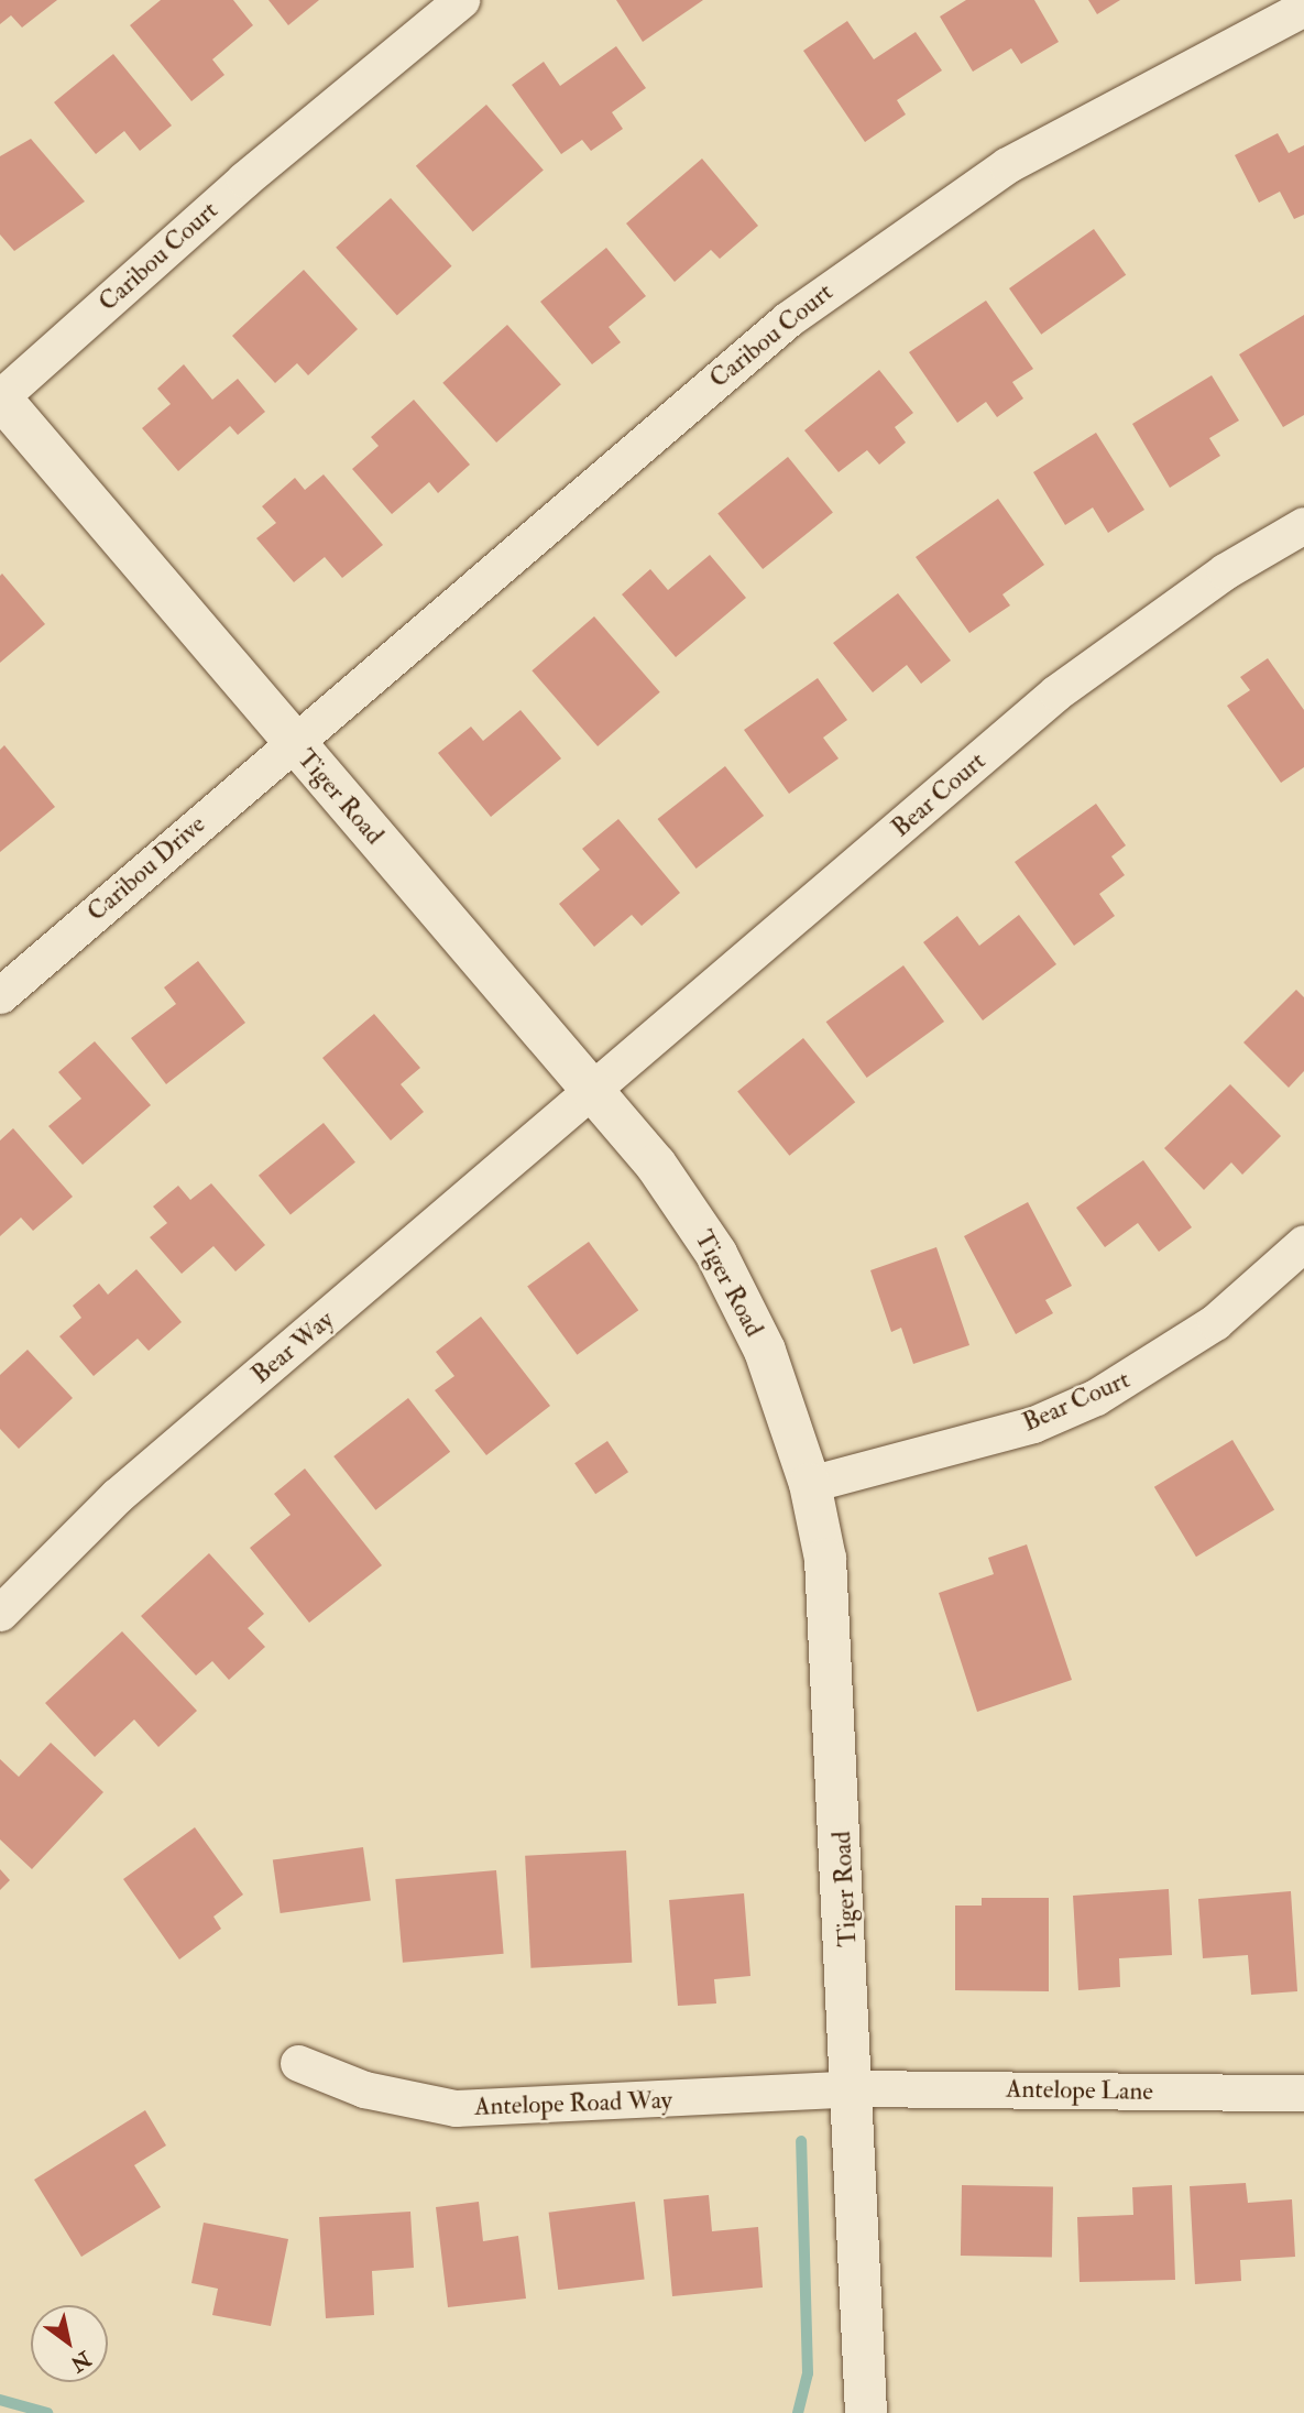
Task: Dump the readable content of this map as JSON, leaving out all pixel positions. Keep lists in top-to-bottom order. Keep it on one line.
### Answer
{"streets":{"street":["Caribou Court","Bear Court","Tiger Road","Caribou Drive","Bear Way","Antelope Lane","Antelope Road Way"]},"crossings":[["Caribou Court","Tiger Road"],["Caribou Court","Caribou Drive"],["Bear Court","Tiger Road"],["Bear Court","Bear Way"],["Tiger Road","Caribou Drive"],["Tiger Road","Bear Way"],["Tiger Road","Antelope Lane"],["Tiger Road","Antelope Road Way"],["Antelope Lane","Antelope Road Way"]],"north":"bottom right"}
